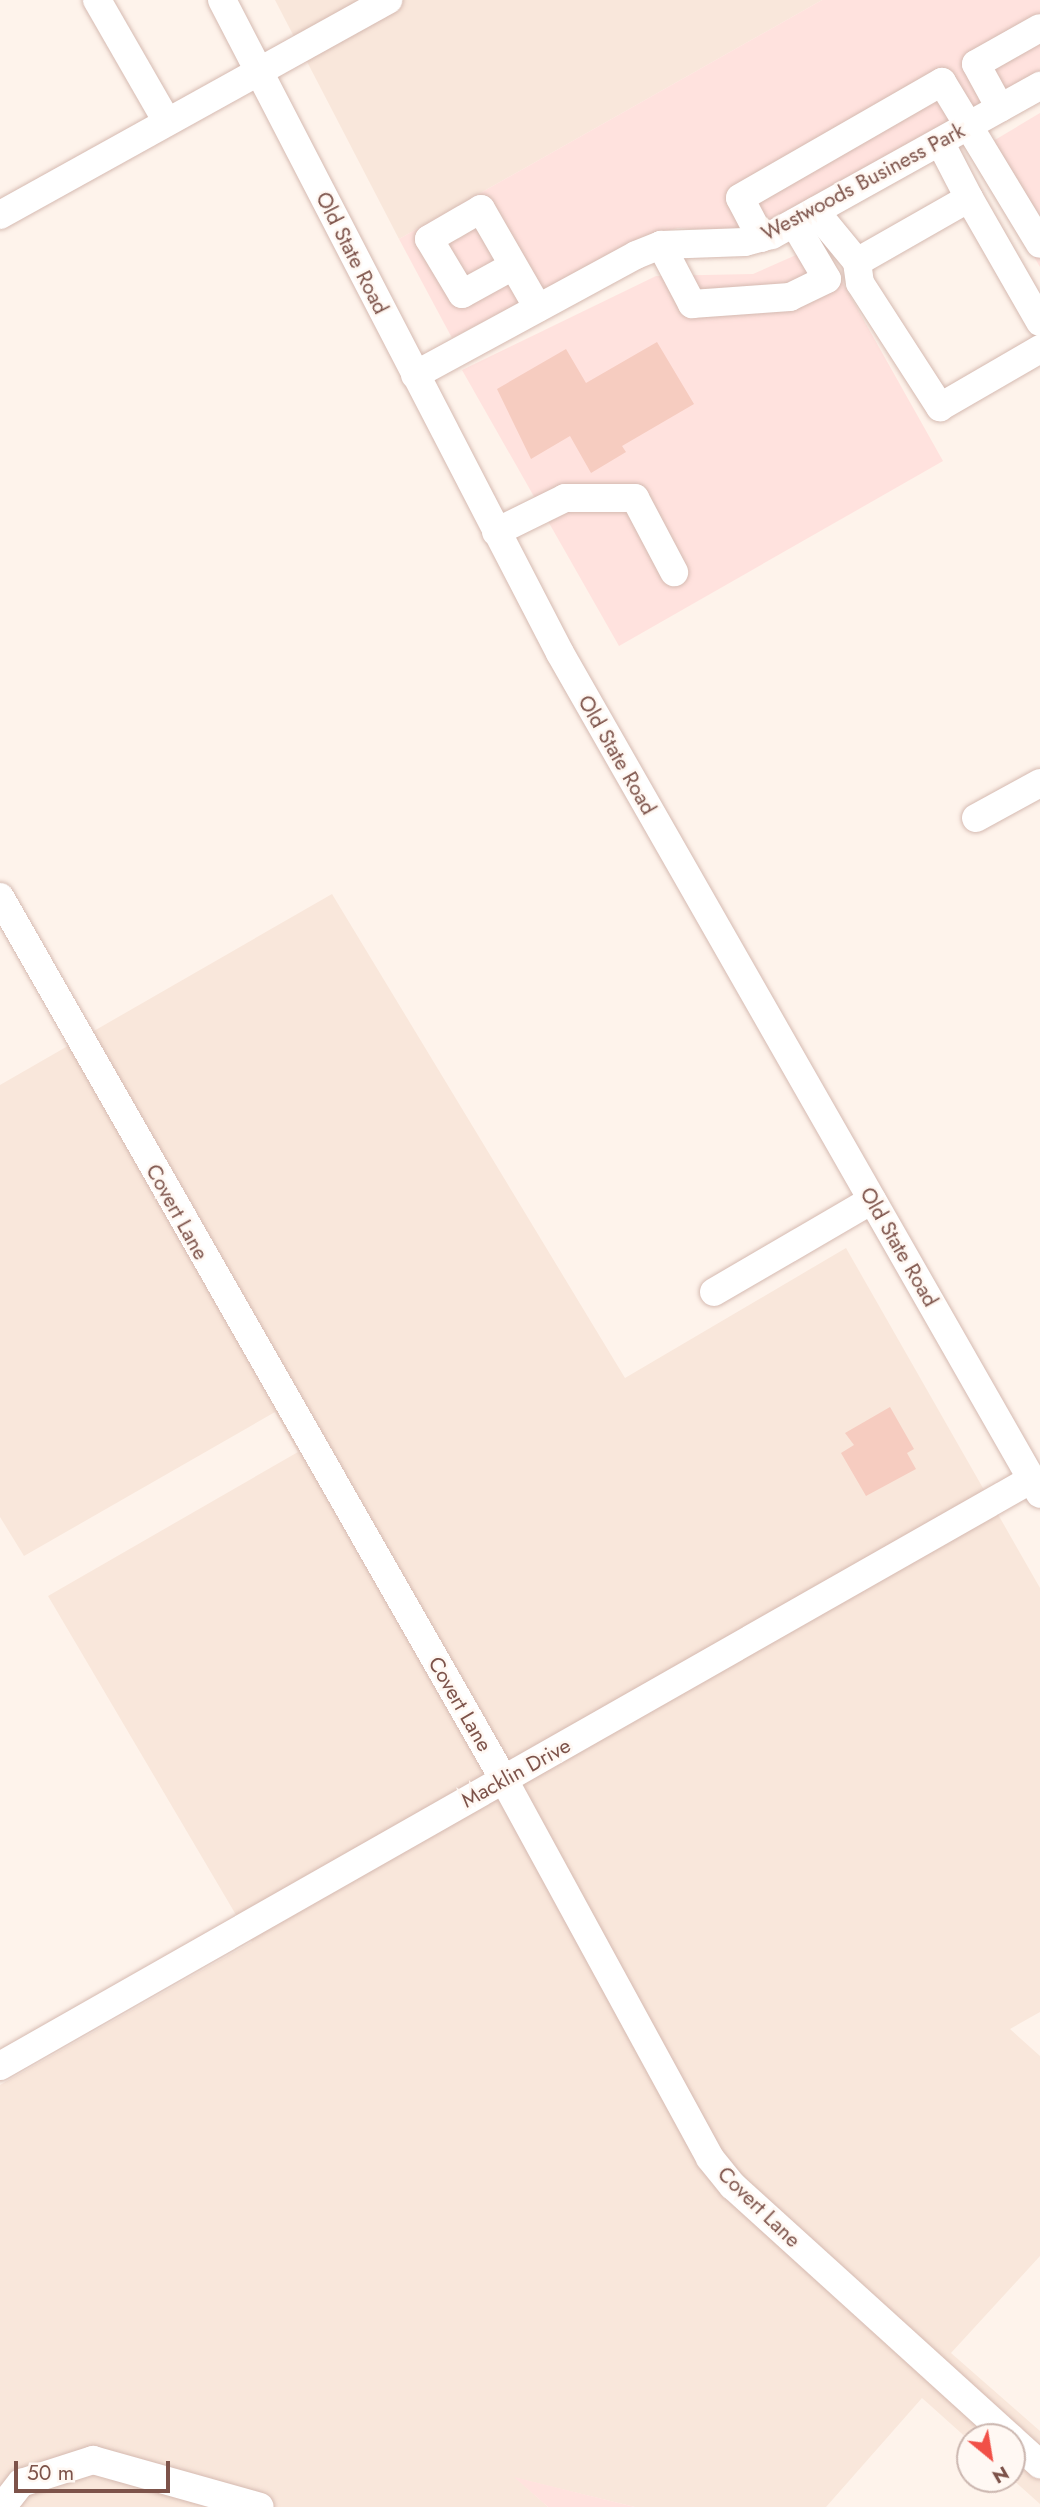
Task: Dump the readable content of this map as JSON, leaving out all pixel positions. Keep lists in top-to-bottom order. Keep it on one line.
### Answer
{"streets":{"street":["Westwoods Business Park","Old State Road","Covert Lane","Macklin Drive"]},"crossings":[["Westwoods Business Park","Old State Road"],["Old State Road","Macklin Drive"],["Covert Lane","Macklin Drive"]],"scale_bar":"50 m","north":"bottom right"}
